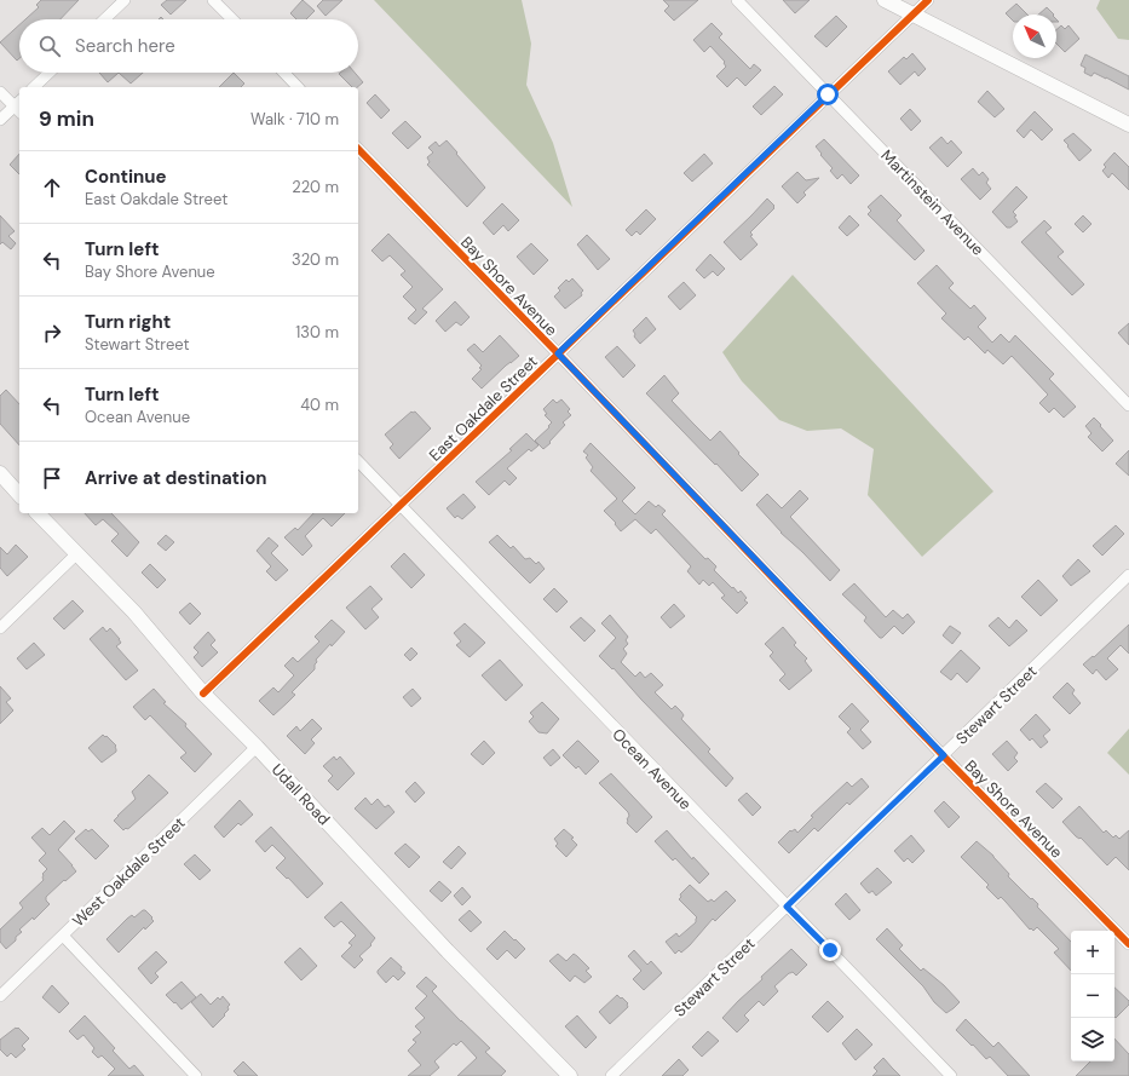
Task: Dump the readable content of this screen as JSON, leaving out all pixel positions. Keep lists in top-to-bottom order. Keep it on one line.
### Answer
{"streets":{"street":["Martinstein Avenue","Bay Shore Avenue","East Oakdale Street","Stewart Street","Ocean Avenue","Udall Road","West Oakdale Street"]},"crossings":[["Martinstein Avenue","East Oakdale Street"],["Bay Shore Avenue","East Oakdale Street"],["Bay Shore Avenue","Stewart Street"],["East Oakdale Street","Ocean Avenue"],["East Oakdale Street","Udall Road"],["Stewart Street","Ocean Avenue"],["Udall Road","West Oakdale Street"]],"north":"top left","page":{"search":"Search here","heading":["9 min","Walk · 710 m"],"list":[["Continue","East Oakdale Street","220 m"],["Turn left","Bay Shore Avenue","320 m"],["Turn right","Stewart Street","130 m"],["Turn left","Ocean Avenue","40 m"],"Arrive at destination"],"map_buttons":["+","−"]}}
